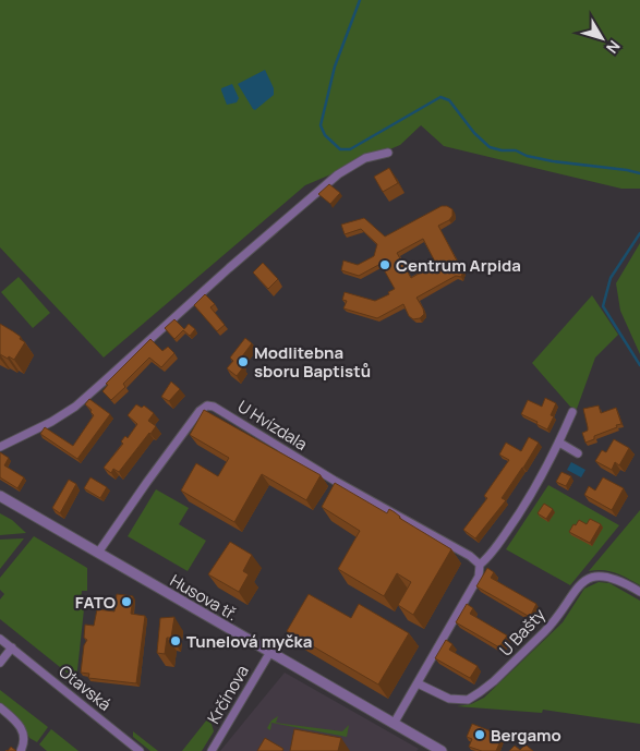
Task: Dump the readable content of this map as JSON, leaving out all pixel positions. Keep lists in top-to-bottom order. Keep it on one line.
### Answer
{"streets":{"street":["U Hvízdala","Husova tř.","U Bašty","Otavská","Krčínova"]},"crossings":[["U Hvízdala","Husova tř."],["Husova tř.","Krčínova"]],"places":["Centrum Arpida","Modlitebna sboru Baptistů","FATO","Tunelová myčka","Bergamo"],"north":"bottom right"}
